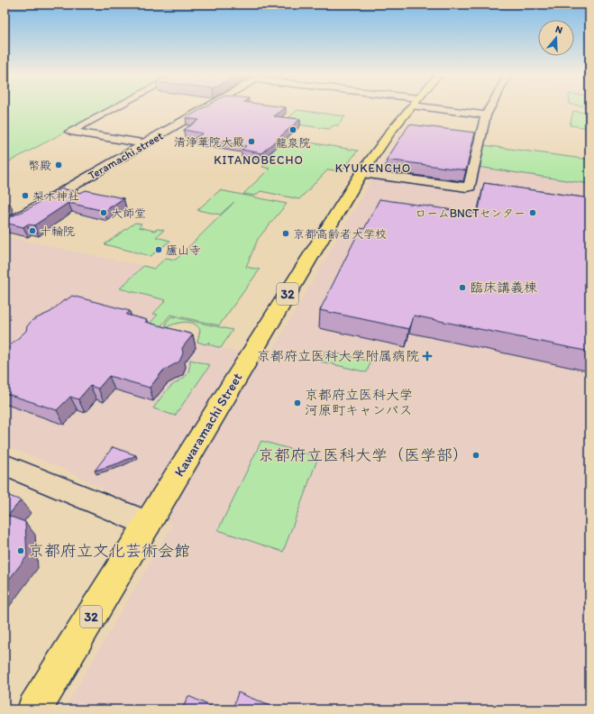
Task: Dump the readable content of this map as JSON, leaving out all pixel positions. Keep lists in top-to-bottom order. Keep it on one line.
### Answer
{"streets":{"main road":["32","Kawaramachi Street"],"street":["Teramachi street"]},"districts":["KITANOBECHO","KYUKENCHO"],"places":{"other":["龍泉院","清浄華院大殿","幣殿","梨木神社","大師堂","ロームBNCTセンター","十輪院","京都高齢者大学校","廬山寺","臨床講義棟","京都府立医科大学 河原町キャンパス","京都府立医科大学（医学部）","京都府立文化芸術会館"],"health":["京都府立医科大学附属病院"]},"north":"top"}
